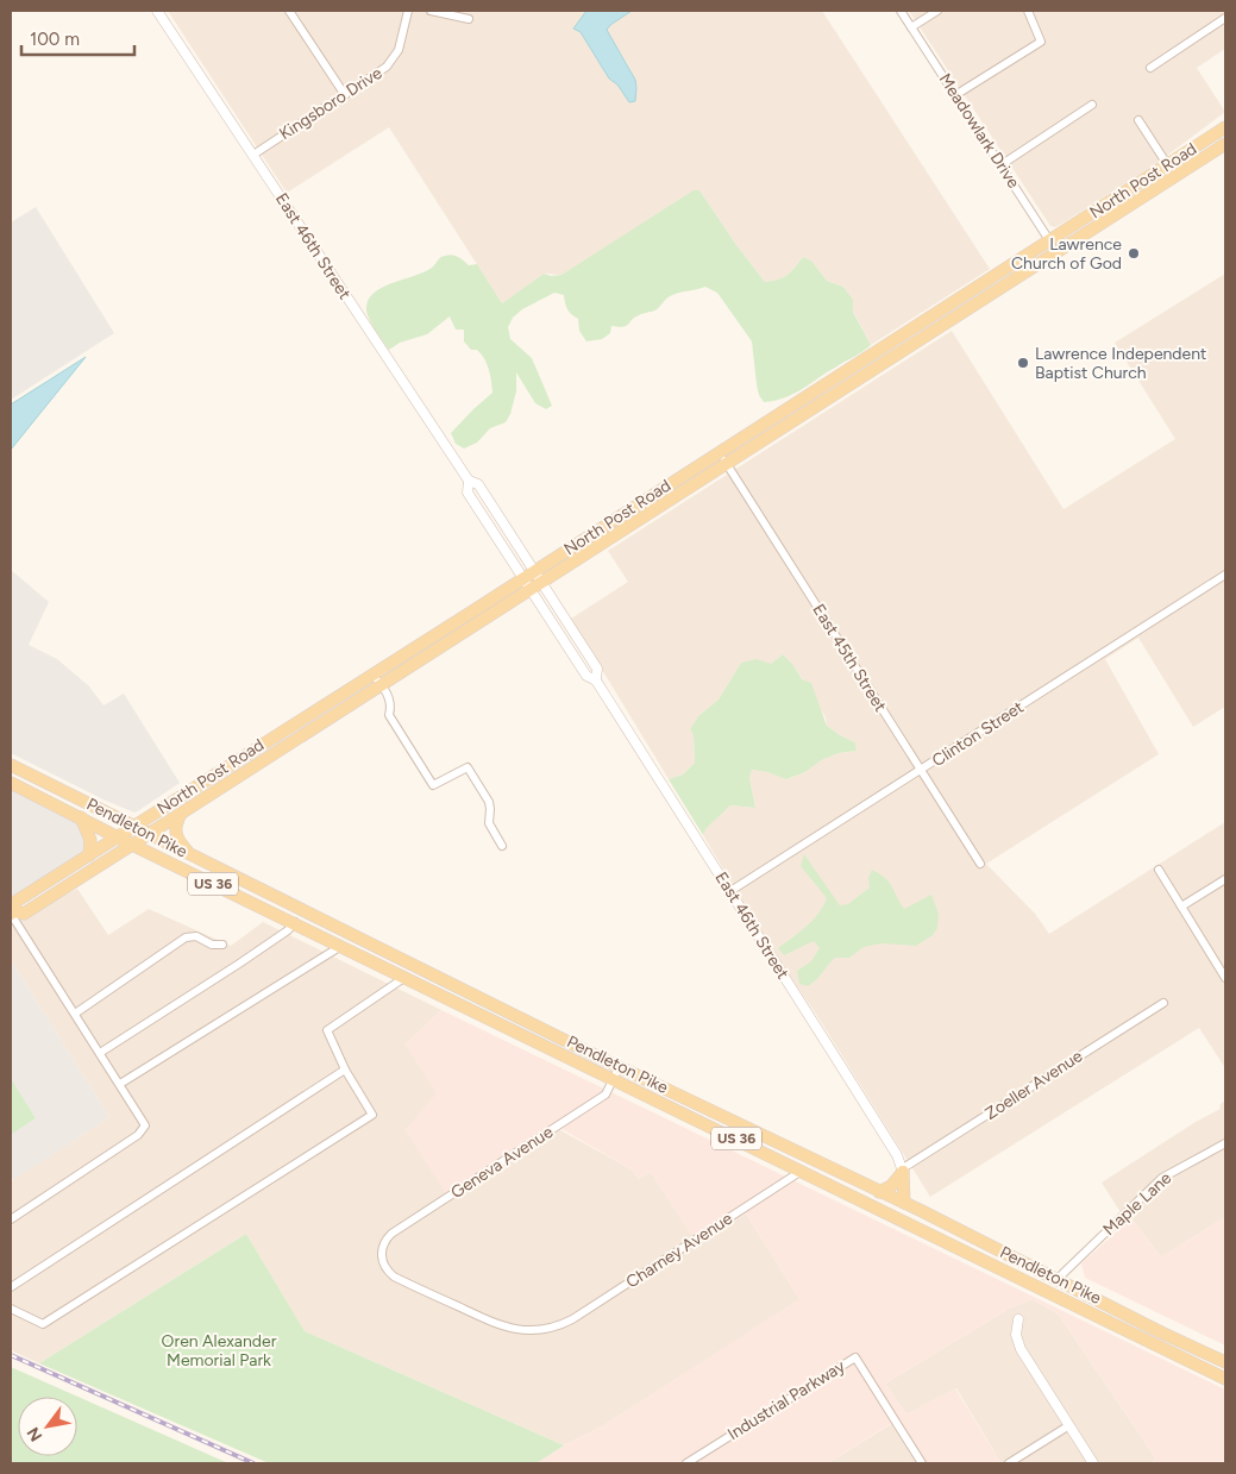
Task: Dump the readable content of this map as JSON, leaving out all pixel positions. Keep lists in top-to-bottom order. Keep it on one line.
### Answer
{"streets":{"main road":["North Post Road","Pendleton Pike","US 36"],"street":["Kingsboro Drive","Meadowlark Drive","East 46th Street","East 45th Street","Clinton Street","Zoeller Avenue","Geneva Avenue","Maple Lane","Charney Avenue","Industrial Parkway"]},"crossings":[["Kingsboro Drive","East 46th Street"],["Meadowlark Drive","North Post Road"],["North Post Road","East 46th Street"],["North Post Road","East 45th Street"],["North Post Road","Pendleton Pike"],["East 46th Street","Clinton Street"],["East 46th Street","Zoeller Avenue"],["East 45th Street","Clinton Street"],["Pendleton Pike","Geneva Avenue"],["Pendleton Pike","Maple Lane"],["Pendleton Pike","Charney Avenue"],["Geneva Avenue","Charney Avenue"]],"parks":["Oren Alexander Memorial Park"],"places":["Lawrence Church of God","Lawrence Independent Baptist Church"],"scale_bar":"100 m","north":"bottom left"}
